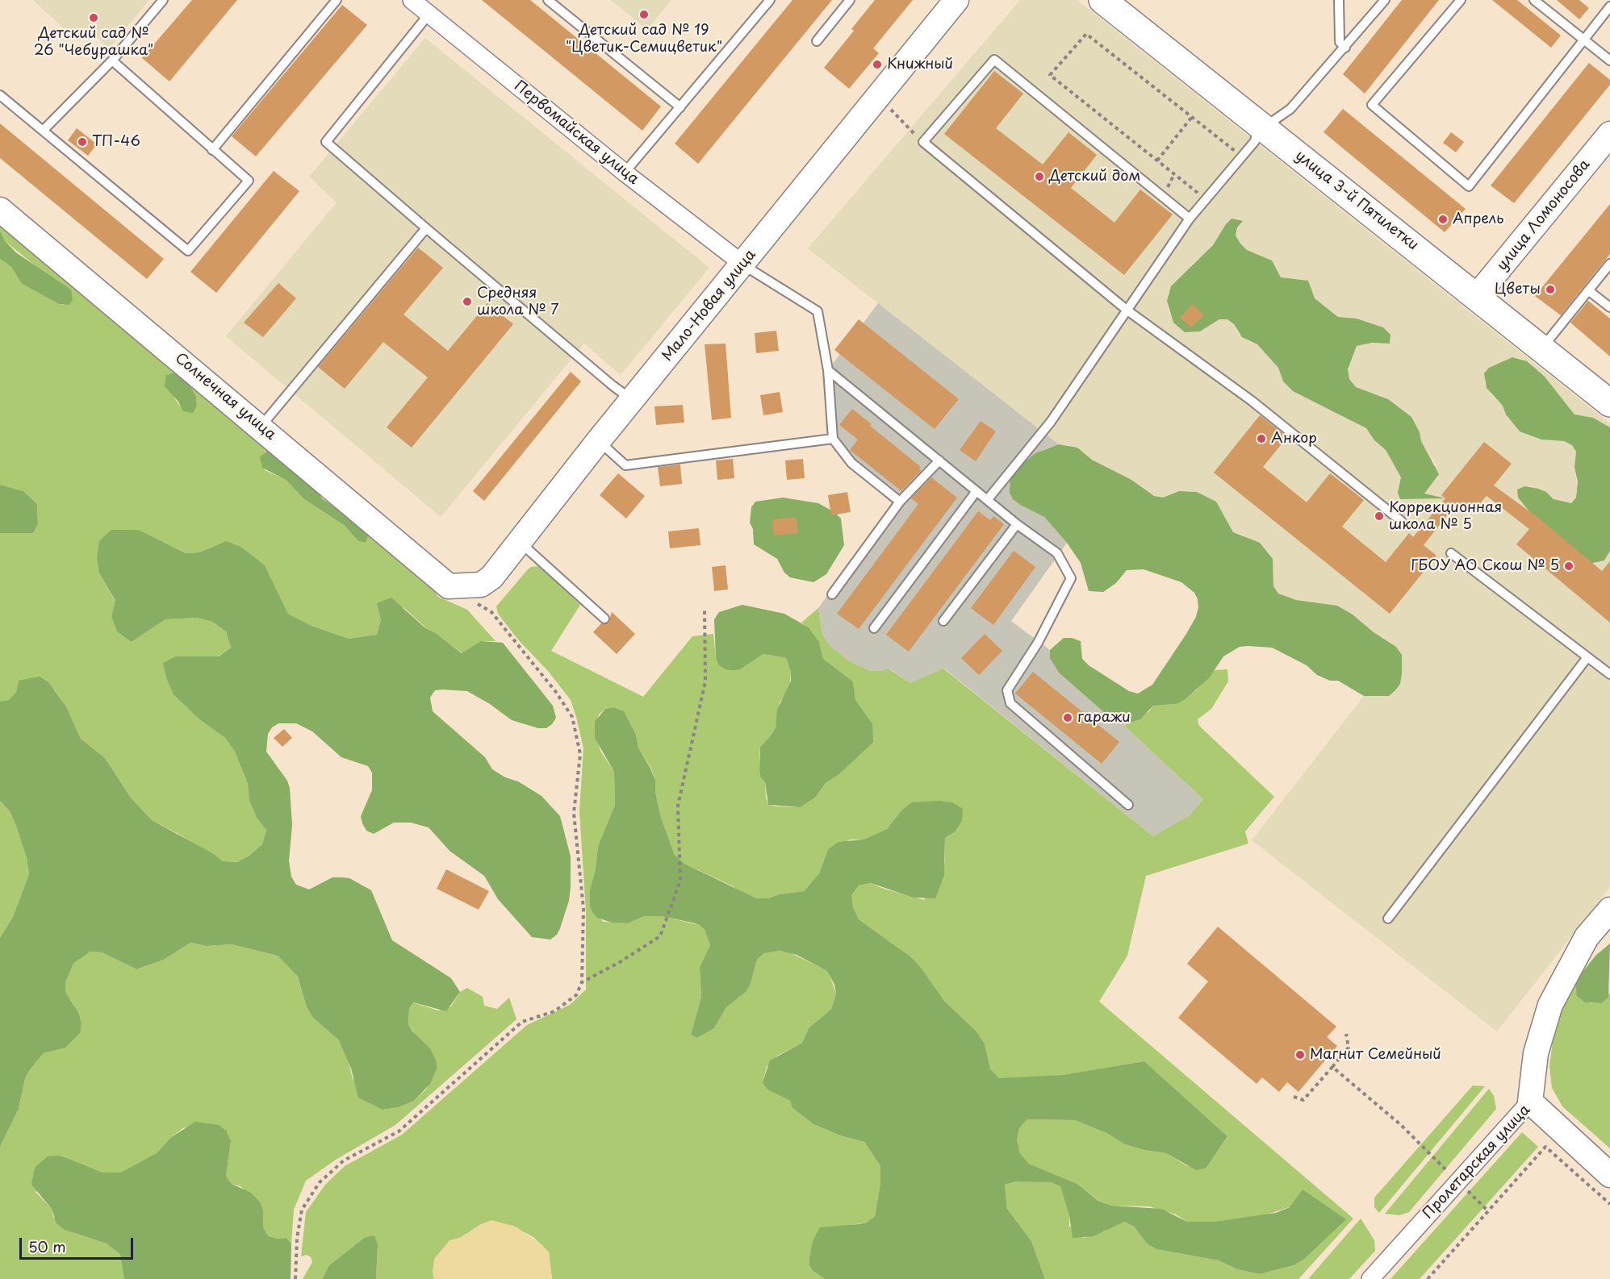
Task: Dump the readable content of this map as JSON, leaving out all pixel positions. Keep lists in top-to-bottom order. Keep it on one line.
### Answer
{"streets":{"main road":["улица 3-й Пятилетки"],"street":["Первомайская улица","улица Ломоносова","Мало-Новая улица","Солнечная улица","Пролетарская улица"]},"crossings":[["Первомайская улица","Мало-Новая улица"],["улица 3-й Пятилетки","улица Ломоносова"],["Мало-Новая улица","Солнечная улица"]],"places":["Детский сад № 19 \"Цветик-Семицветик\"","Детский сад № 26 \"Чебурашка\"","Книжный","ТП-46","Детский дом","Апрель","Цветы","Средняя школа № 7","Анкор","Коррекционная школа № 5","ГБОУ АО Скош № 5","гаражи","Магнит Семейный"],"scale_bar":"50 m"}
